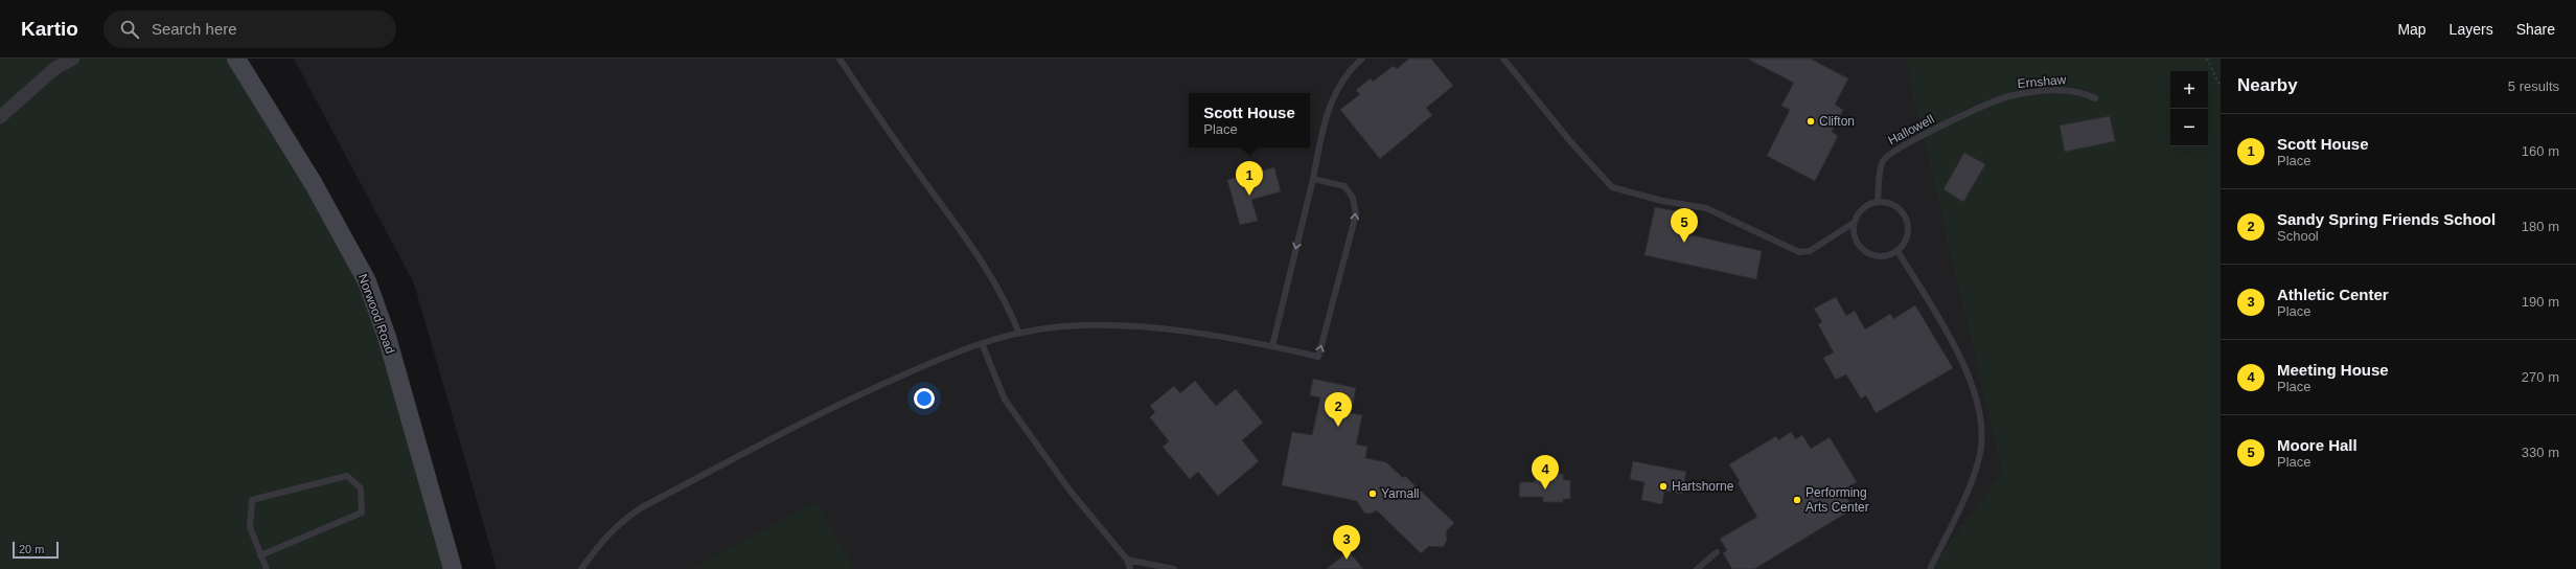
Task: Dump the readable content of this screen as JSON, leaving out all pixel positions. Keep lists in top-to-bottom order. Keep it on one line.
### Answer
{"streets":{"main road":["Norwood Road"],"lane":["Ernshaw","Hallowell"]},"crossings":[["Ernshaw","Hallowell"]],"places":["Clifton","Hartshorne","Yarnall","Performing Arts Center"],"scale_bar":"20 m","page":{"header":"Kartio","search":"Search here","nav":["Map","Layers","Share"],"heading":["Nearby","5 results"],"map_buttons":["+","−"],"popup":["Scott House","Place"],"list":[{"mark":"1","name":"Scott House","note":"Place","value":"160 m"},{"mark":"2","name":"Sandy Spring Friends School","note":"School","value":"180 m"},{"mark":"3","name":"Athletic Center","note":"Place","value":"190 m"},{"mark":"4","name":"Meeting House","note":"Place","value":"270 m"},{"mark":"5","name":"Moore Hall","note":"Place","value":"330 m"}],"pins":["1","5","2","4","3"],"scale":"20 m"}}
